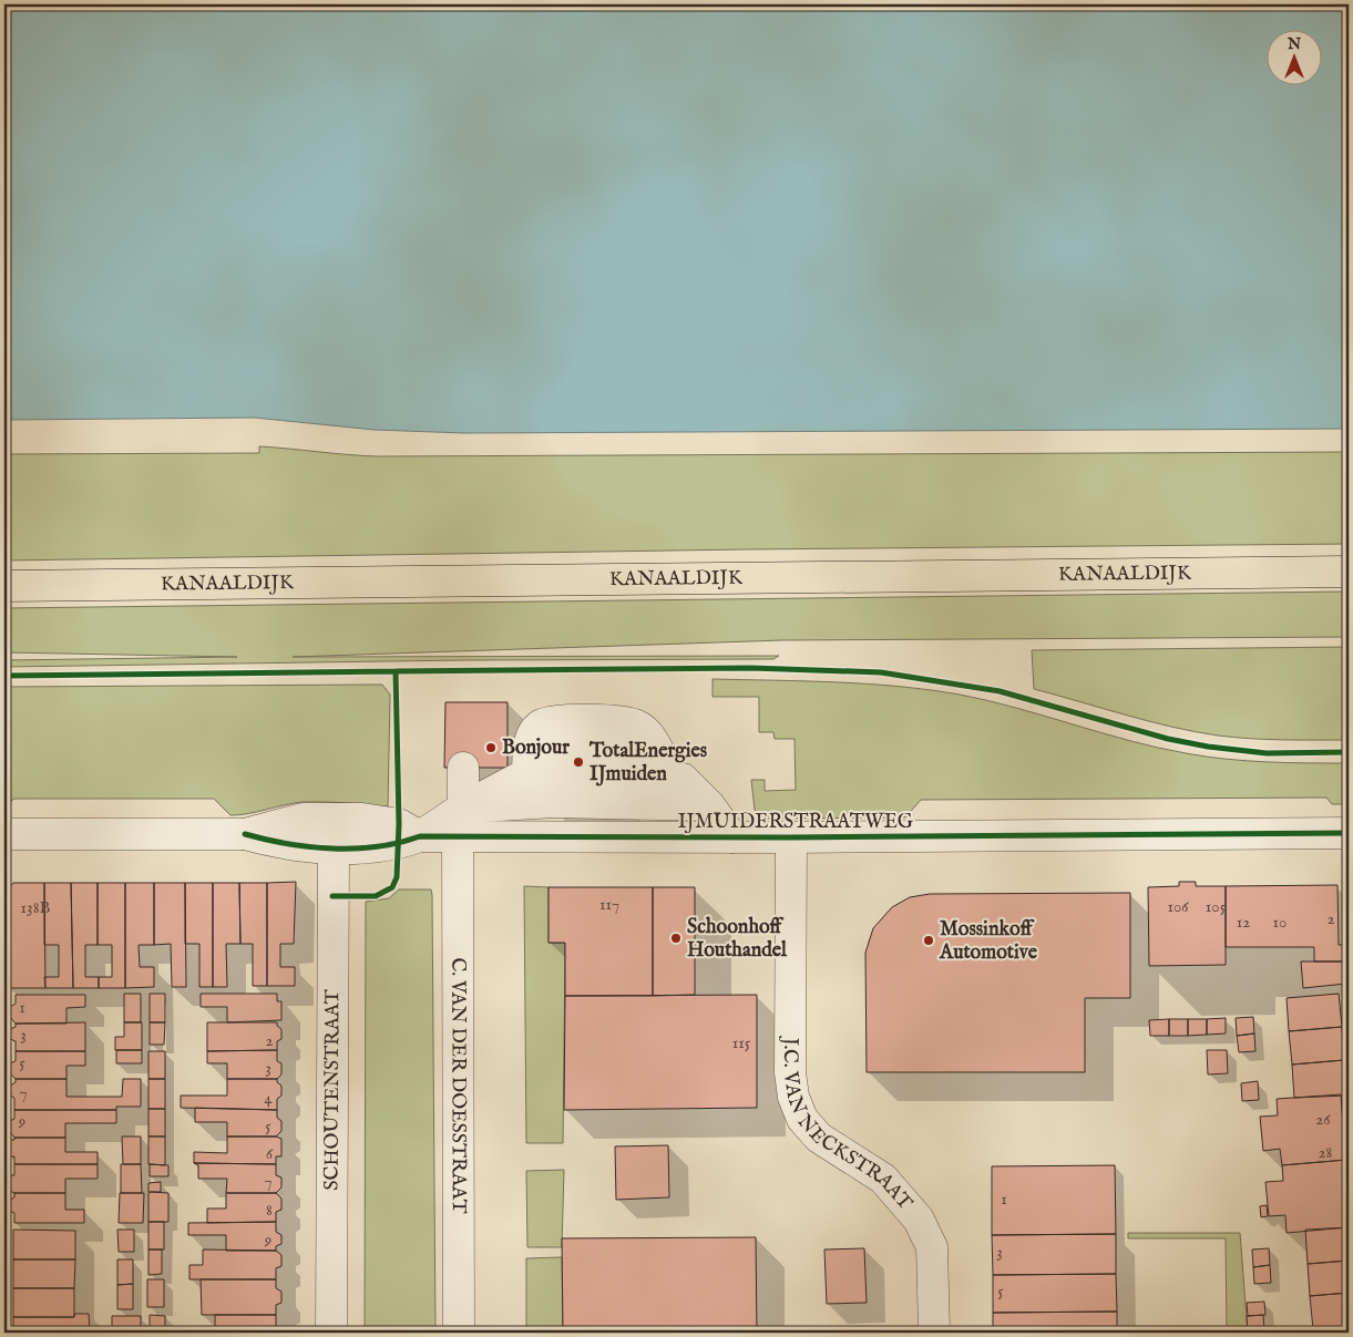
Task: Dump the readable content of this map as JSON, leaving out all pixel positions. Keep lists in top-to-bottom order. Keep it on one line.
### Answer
{"streets":{"main road":["KANAALDIJK"],"street":["IJMUIDERSTRAATWEG","C. VAN DER DOESSTRAAT","SCHOUTENSTRAAT","J.C. VAN NECKSTRAAT"]},"crossings":[["IJMUIDERSTRAATWEG","C. VAN DER DOESSTRAAT"],["IJMUIDERSTRAATWEG","SCHOUTENSTRAAT"],["IJMUIDERSTRAATWEG","J.C. VAN NECKSTRAAT"]],"places":["Bonjour","TotalEnergies IJmuiden","Schoonhoff Houthandel","Mossinkoff Automotive"],"house_numbers":["117","106","105","138B","2","12","10","1","3","2","115","5","3","7","4","26","9","5","28","6","7","1","8","9","3","5"],"north":"top"}
